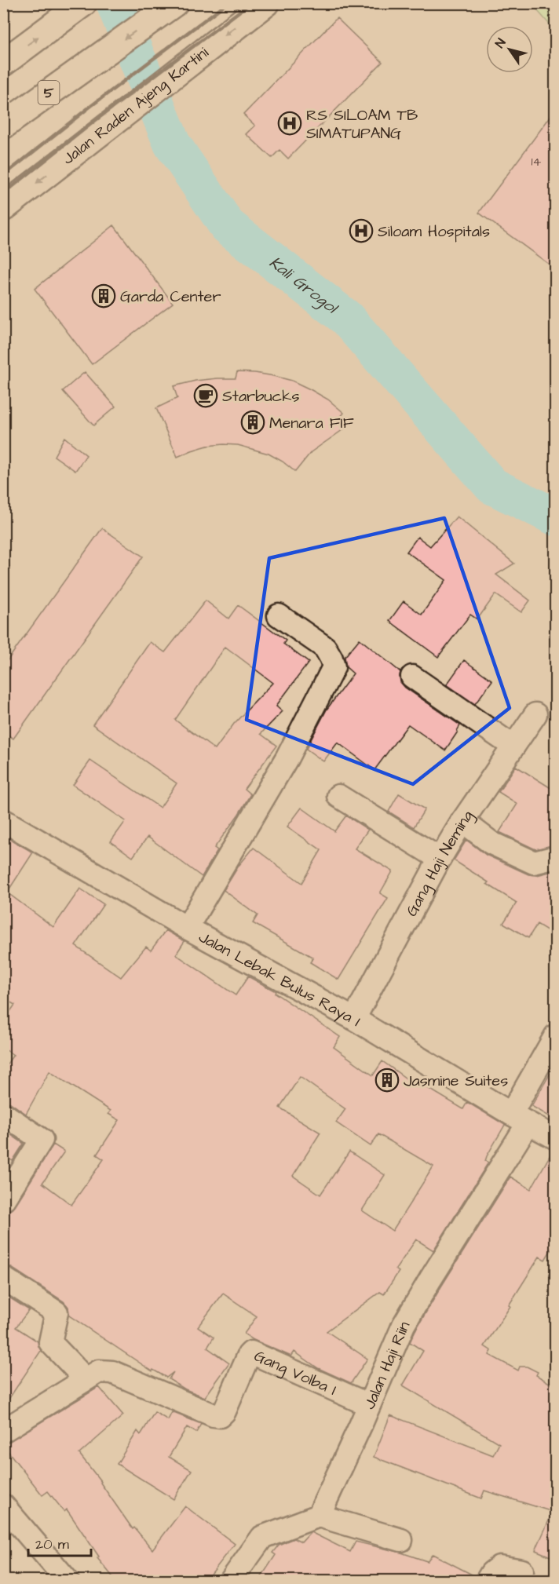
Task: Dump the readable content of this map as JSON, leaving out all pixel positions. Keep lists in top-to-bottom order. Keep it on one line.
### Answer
{"streets":{"highway":["5","Jalan Raden Ajeng Kartini"],"street":["Gang Haji Neming","Jalan Lebak Bulus Raya I","Jalan Haji Riin","Gang Volba I"]},"crossings":[["Gang Haji Neming","Jalan Lebak Bulus Raya I"],["Jalan Lebak Bulus Raya I","Jalan Haji Riin"],["Jalan Haji Riin","Gang Volba I"]],"water":["Kali Grogol"],"places":{"hospital":["RS SILOAM TB SIMATUPANG","Siloam Hospitals"],"building":["Garda Center","Menara FIF","Jasmine Suites"],"cafe":["Starbucks"]},"house_numbers":["14"],"scale_bar":"20 m","north":"top left"}
